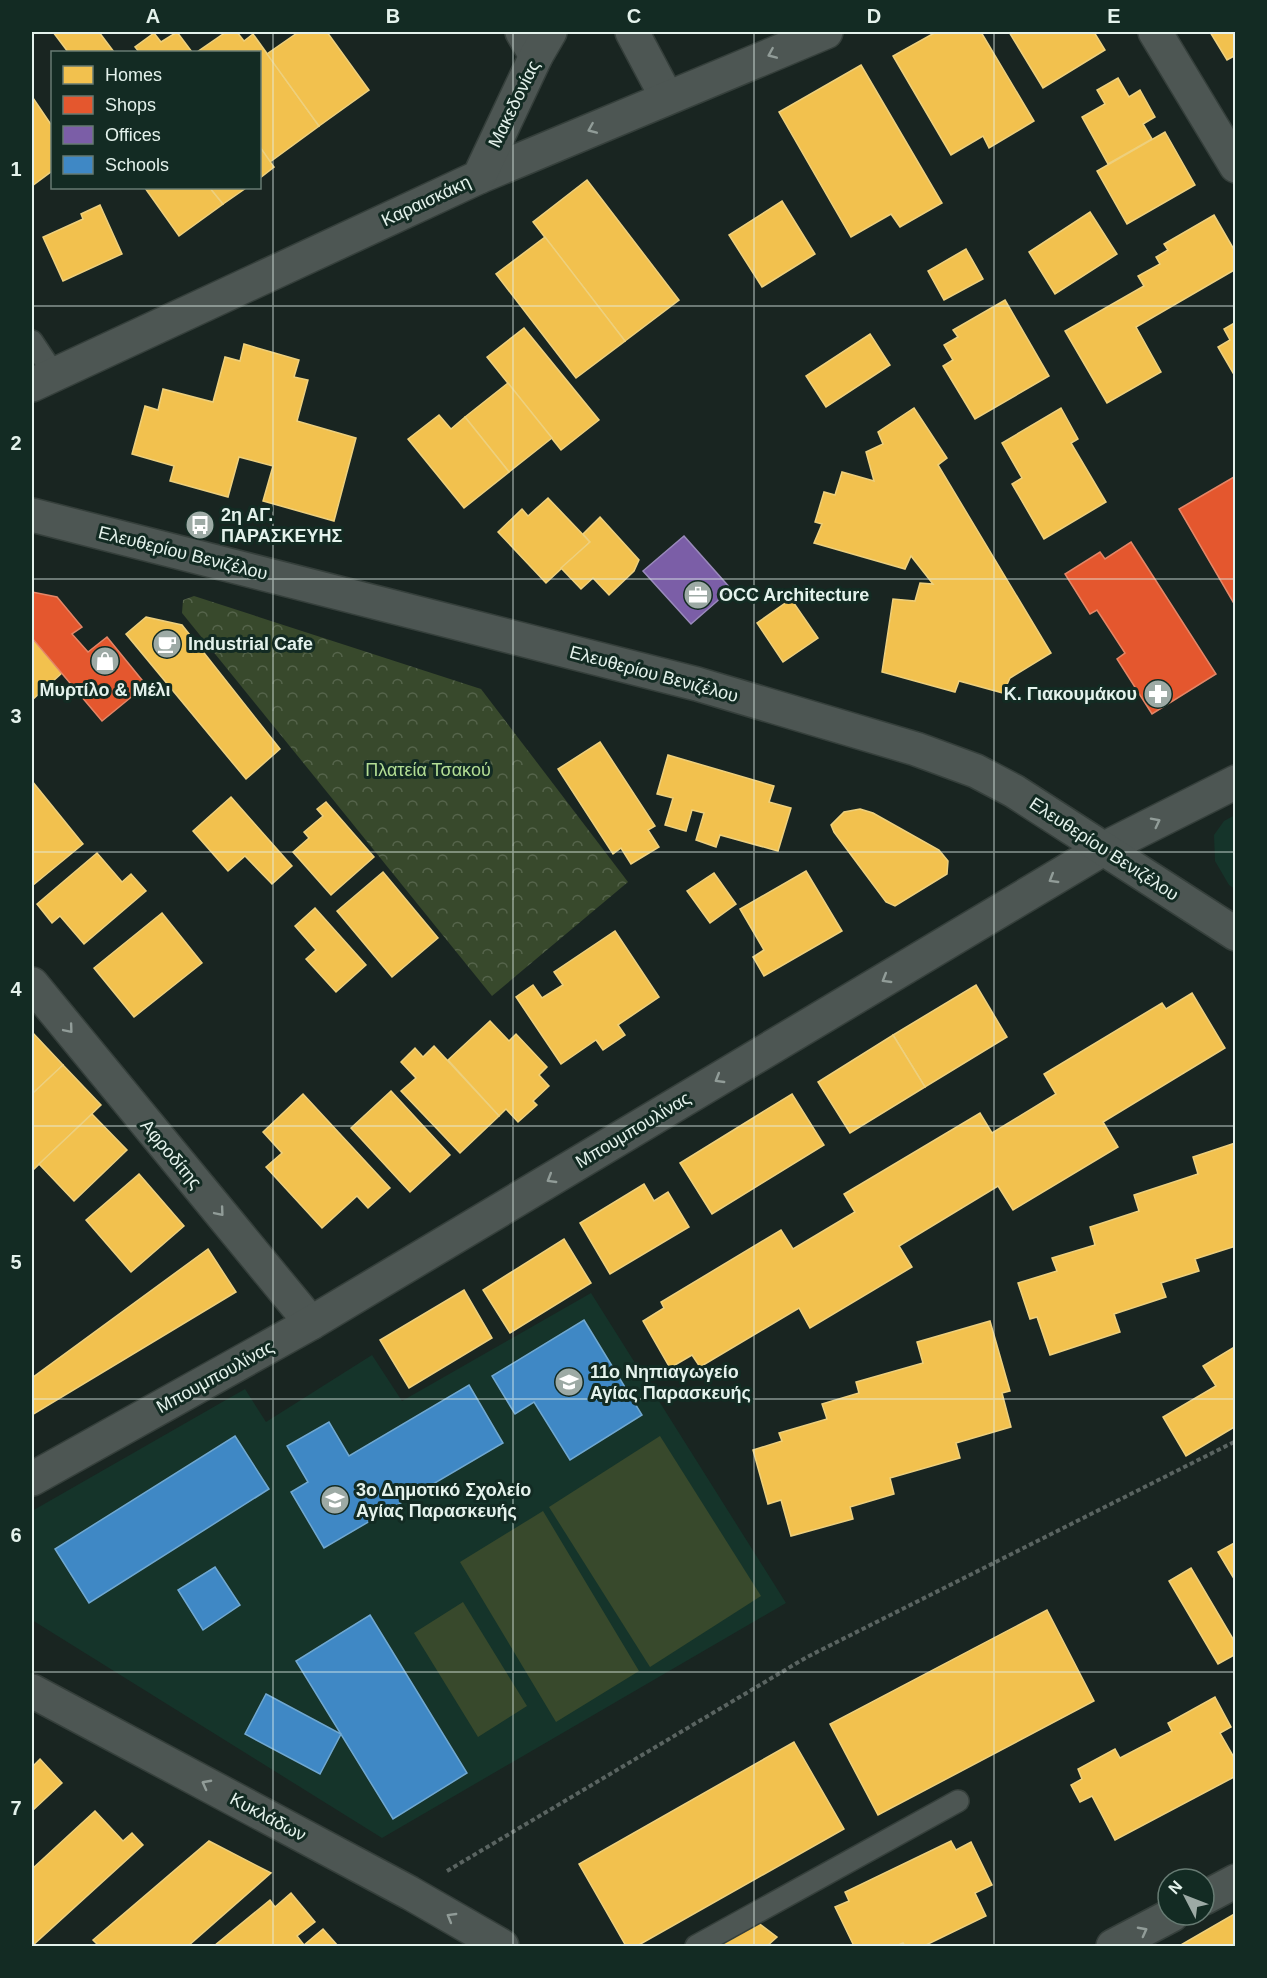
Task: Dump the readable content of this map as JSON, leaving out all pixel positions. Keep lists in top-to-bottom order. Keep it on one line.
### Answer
{"streets":{"street":["Μακεδονίας","Καραισκάκη","Ελευθερίου Βενιζέλου","Μπουμπουλίνας","Αφροδίτης","Κυκλάδων"]},"crossings":[["Μακεδονίας","Καραισκάκη"],["Ελευθερίου Βενιζέλου","Μπουμπουλίνας"],["Μπουμπουλίνας","Αφροδίτης"]],"one_way":["Καραισκάκη","Αφροδίτης","Κυκλάδων"],"parks":["Πλατεία Τσακού"],"places":{"bus stop":["2η ΑΓ. ΠΑΡΑΣΚΕΥΗΣ"],"office":["OCC Architecture"],"cafe":["Industrial Cafe"],"shop":["Μυρτίλο & Μέλι"],"pharmacy":["Κ. Γιακουμάκου"],"school or university":["11ο Νηπιαγωγείο Αγίας Παρασκευής","3ο Δημοτικό Σχολείο Αγίας Παρασκευής"]},"legend":["Homes","Shops","Offices","Schools"],"north":"top left","grid":{"columns":["A","B","C","D","E"],"rows":["1","2","3","4","5","6","7"]}}
